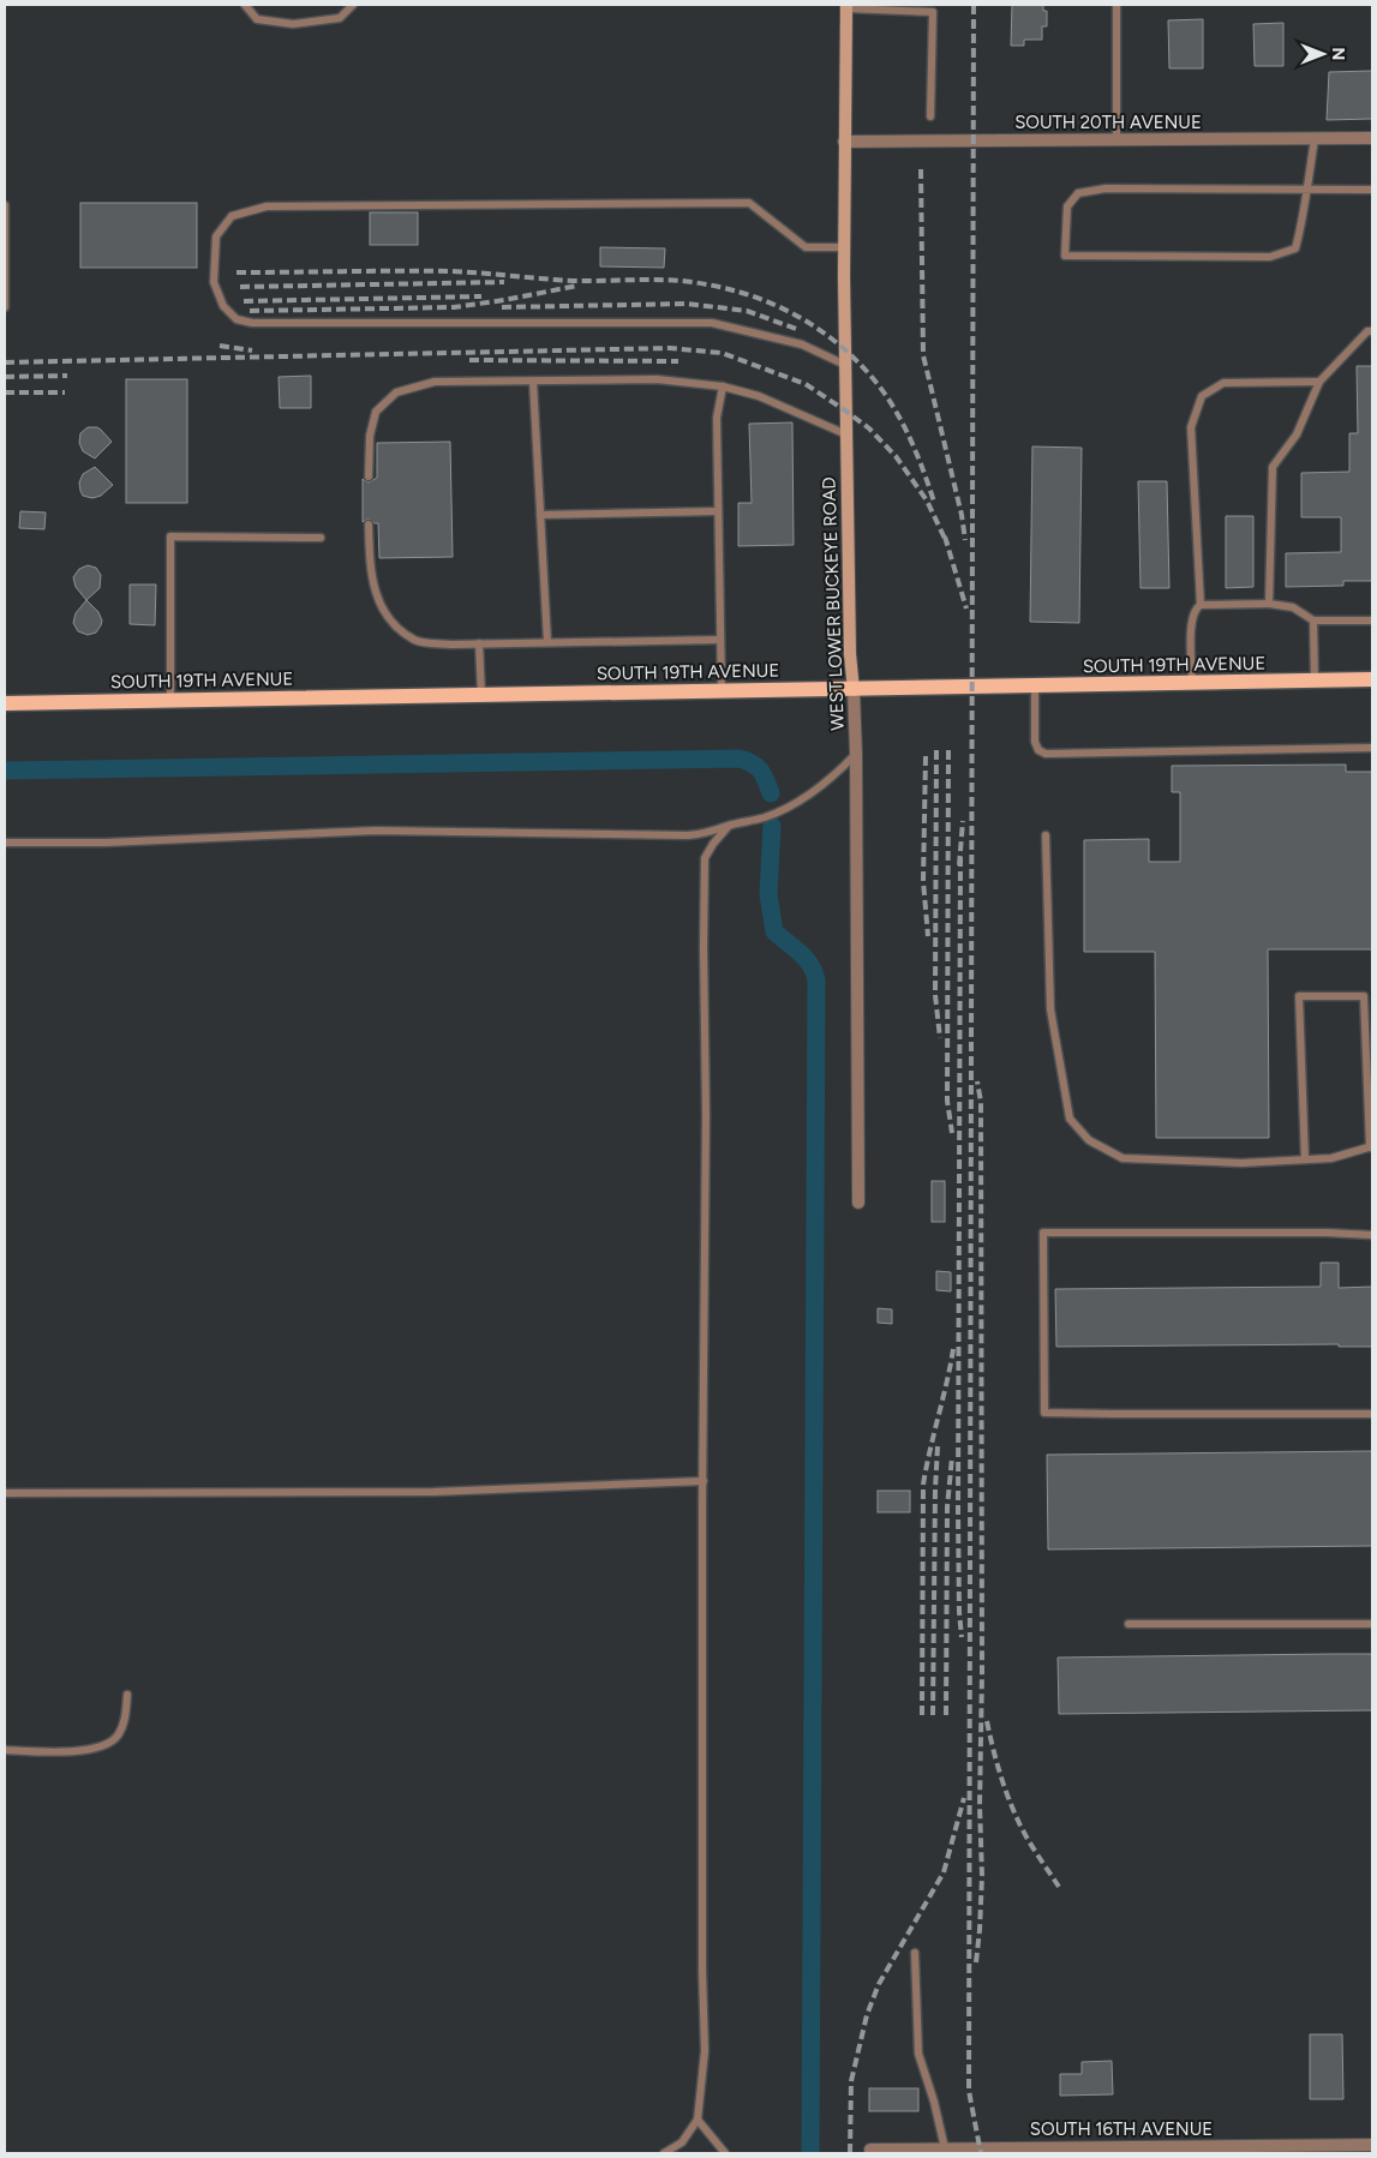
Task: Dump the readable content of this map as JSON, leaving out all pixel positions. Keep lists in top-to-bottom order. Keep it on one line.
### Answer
{"streets":{"main road":["WEST LOWER BUCKEYE ROAD","SOUTH 19TH AVENUE"],"street":["SOUTH 20TH AVENUE","SOUTH 16TH AVENUE"]},"crossings":[["SOUTH 20TH AVENUE","WEST LOWER BUCKEYE ROAD"],["WEST LOWER BUCKEYE ROAD","SOUTH 19TH AVENUE"]],"north":"right"}
